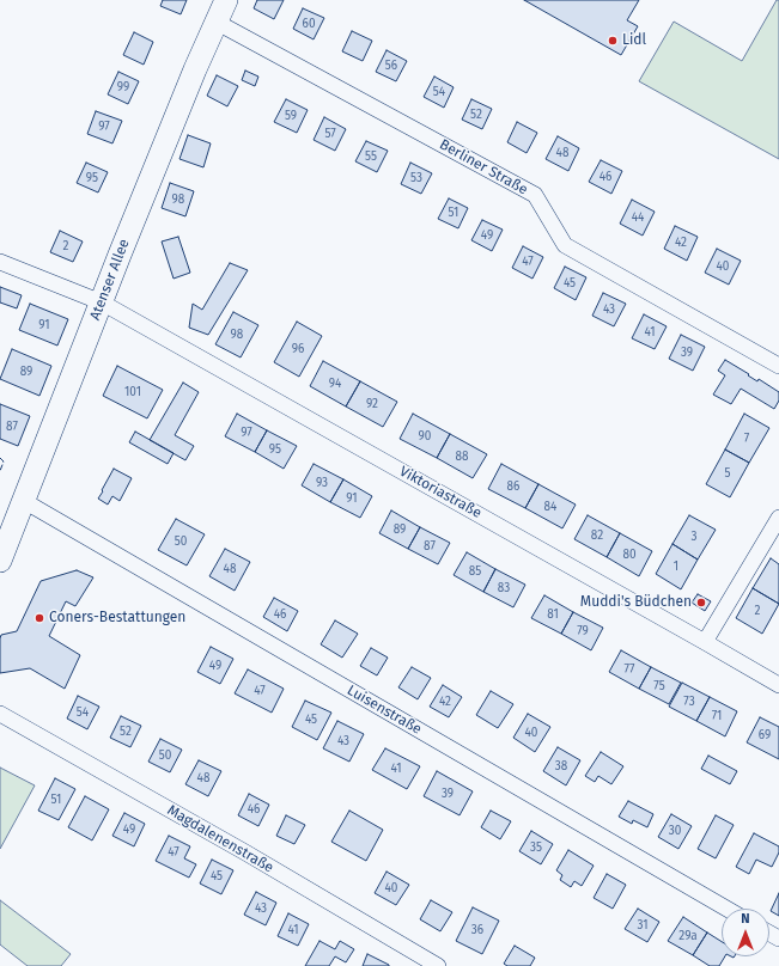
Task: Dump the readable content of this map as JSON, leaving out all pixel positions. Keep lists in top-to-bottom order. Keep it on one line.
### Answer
{"streets":{"street":["Berliner Straße","Atenser Allee","Viktoriastraße","Luisenstraße","Magdalenenstraße"]},"crossings":[["Berliner Straße","Atenser Allee"],["Atenser Allee","Viktoriastraße"],["Atenser Allee","Luisenstraße"]],"places":["Lidl","Muddi's Büdchen","Coners-Bestattungen"],"house_numbers":["60","56","99","54","52","59","97","57","48","55","46","95","53","98","51","44","49","42","2","47","40","45","43","91","41","98","96","39","89","94","101","92","87","97","90","7","95","88","5","93","86","91","84","89","82","3","50","87","80","1","48","85","83","2","46","81","79","49","77","75","47","42","73","54","71","45","52","40","69","43","50","38","41","48","39","51","46","49","30","35","47","45","40","43","31","41","36","29a"],"north":"top"}
